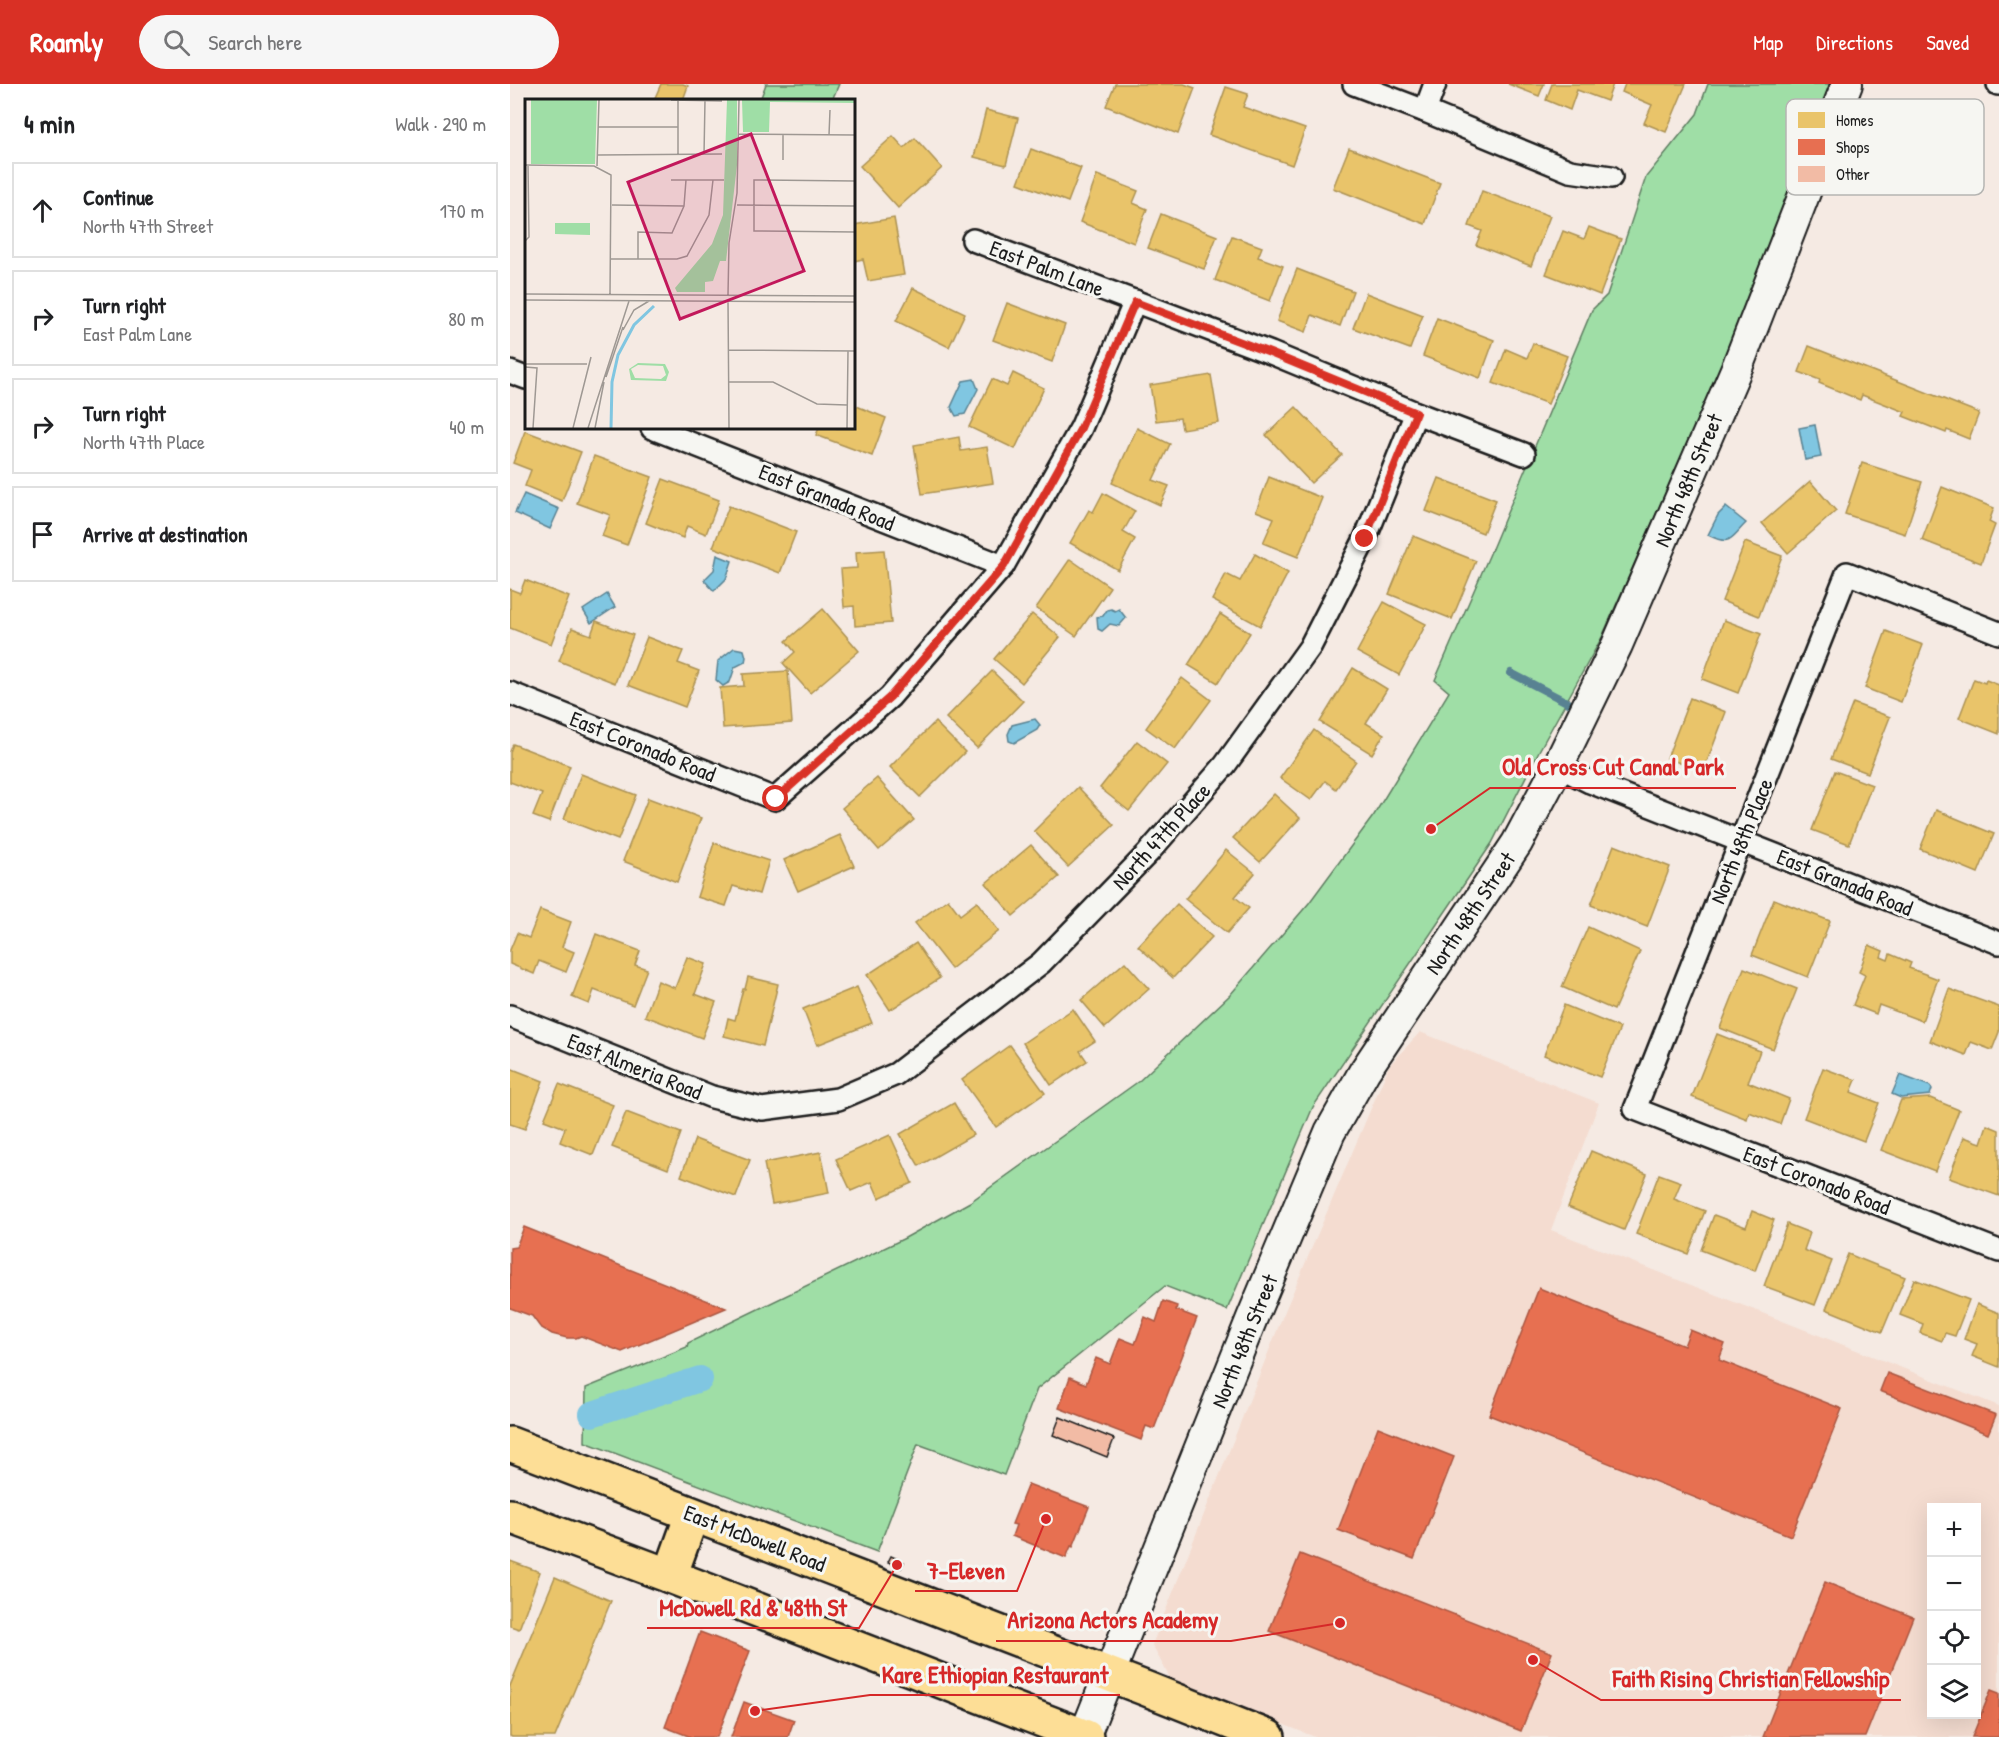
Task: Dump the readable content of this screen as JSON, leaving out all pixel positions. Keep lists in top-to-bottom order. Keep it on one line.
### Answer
{"streets":{"main road":["East McDowell Road"],"street":["East Palm Lane","North 48th Street","East Granada Road","East Coronado Road","North 47th Place","North 48th Place","East Almeria Road"]},"crossings":[["East Palm Lane","North 47th Place"],["North 48th Street","East Granada Road"],["North 48th Street","East McDowell Road"],["East Granada Road","East Coronado Road"],["East Granada Road","North 48th Place"],["East Coronado Road","North 48th Place"],["North 47th Place","East Almeria Road"]],"places":["Old Cross Cut Canal Park","7-Eleven","McDowell Rd & 48th St","Arizona Actors Academy","Faith Rising Christian Fellowship","Kare Ethiopian Restaurant"],"legend":["Homes","Shops","Other"],"page":{"header":"Roamly","search":"Search here","nav":["Map","Directions","Saved"],"heading":["4 min","Walk · 290 m"],"list":[["Continue","North 47th Street","170 m"],["Turn right","East Palm Lane","80 m"],["Turn right","North 47th Place","40 m"],"Arrive at destination"],"map_buttons":["+","−"]}}
